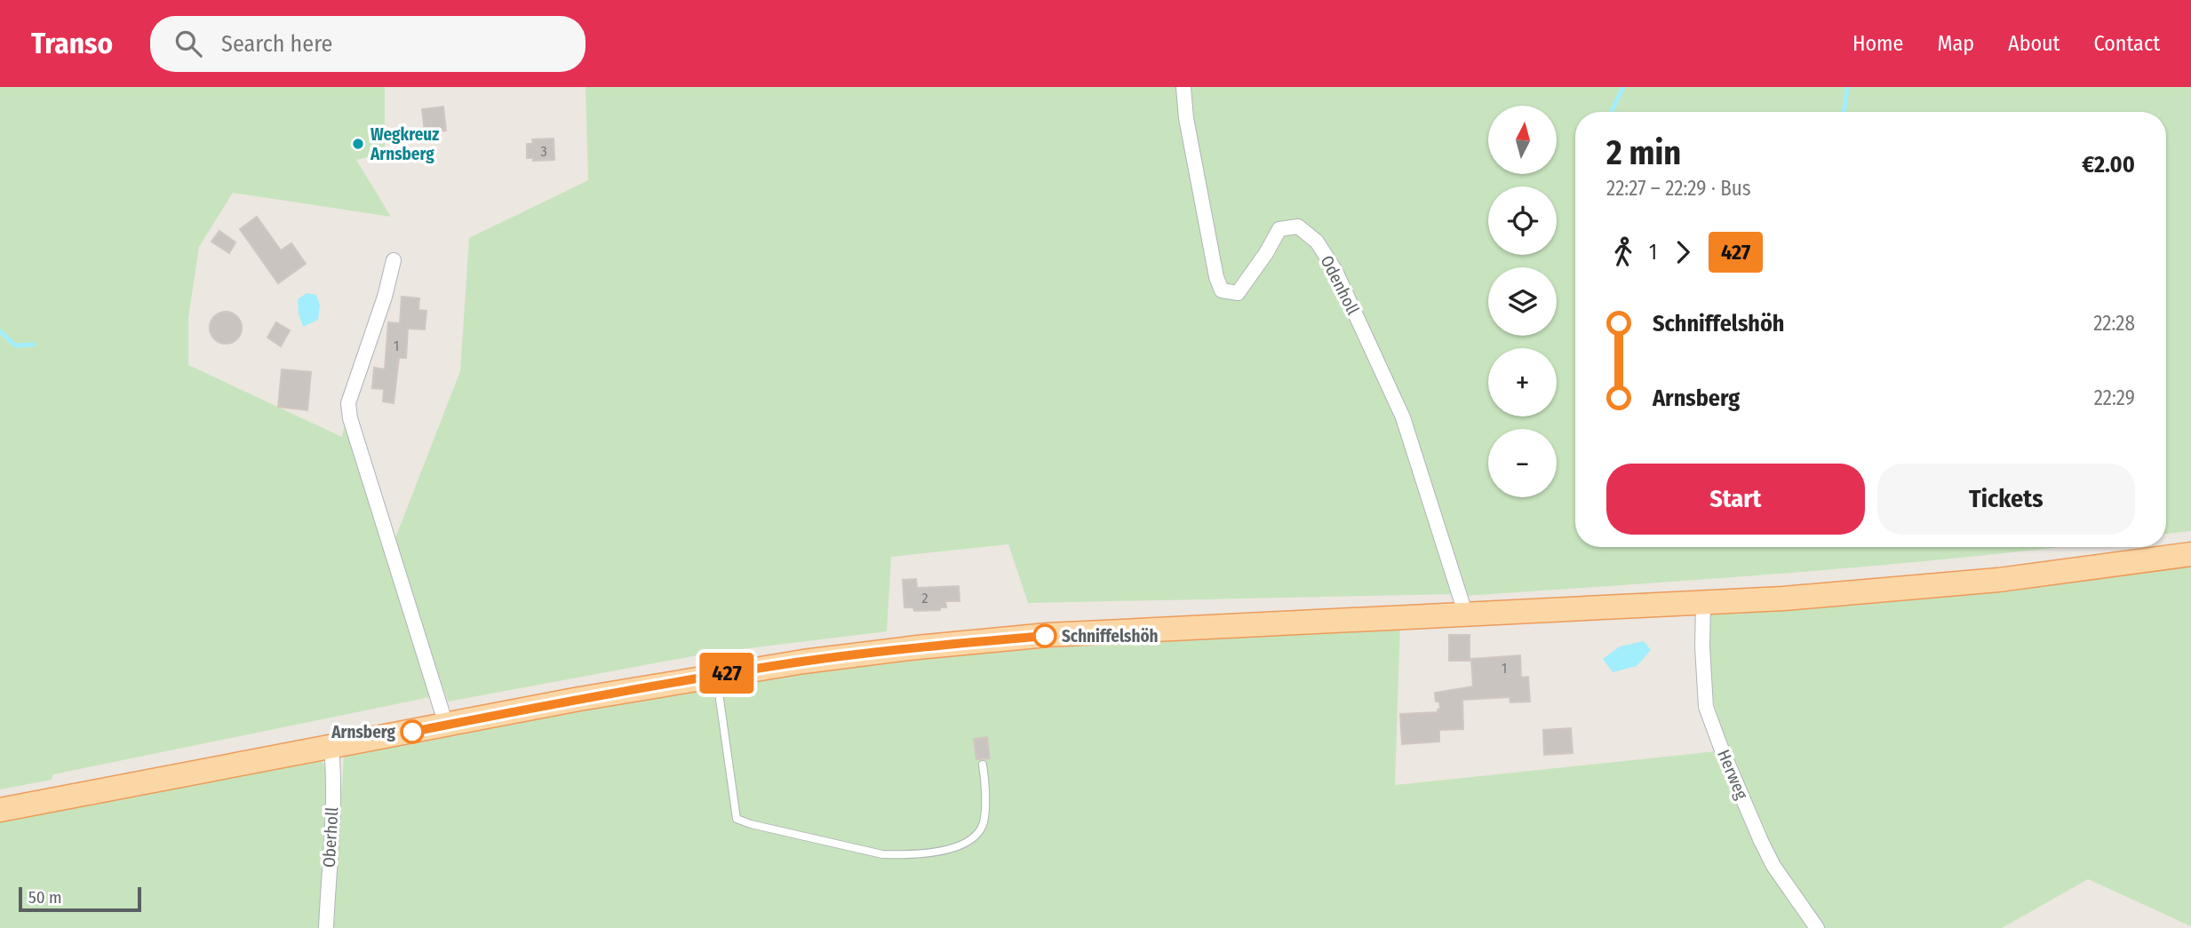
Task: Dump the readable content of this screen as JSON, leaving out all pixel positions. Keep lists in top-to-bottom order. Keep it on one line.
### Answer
{"streets":{"street":["Odenholl","Herweg","Oberholl"]},"places":["Wegkreuz Arnsberg","Schniffelshöh","Arnsberg"],"lines":["bus line 427"],"house_numbers":["3","1","2","1"],"scale_bar":"50 m","north":"top","page":{"header":"Transo","search":"Search here","nav":["Home","Map","About","Contact"],"on_map":"427","map_buttons":["+","−"],"heading":["2 min","22:27 – 22:29 · Bus","€2.00"],"legs":["1","427"],"list":[{"name":"Schniffelshöh","value":"22:28"},{"name":"Arnsberg","value":"22:29"}],"buttons":["Start","Tickets"],"scale":"50 m"}}
